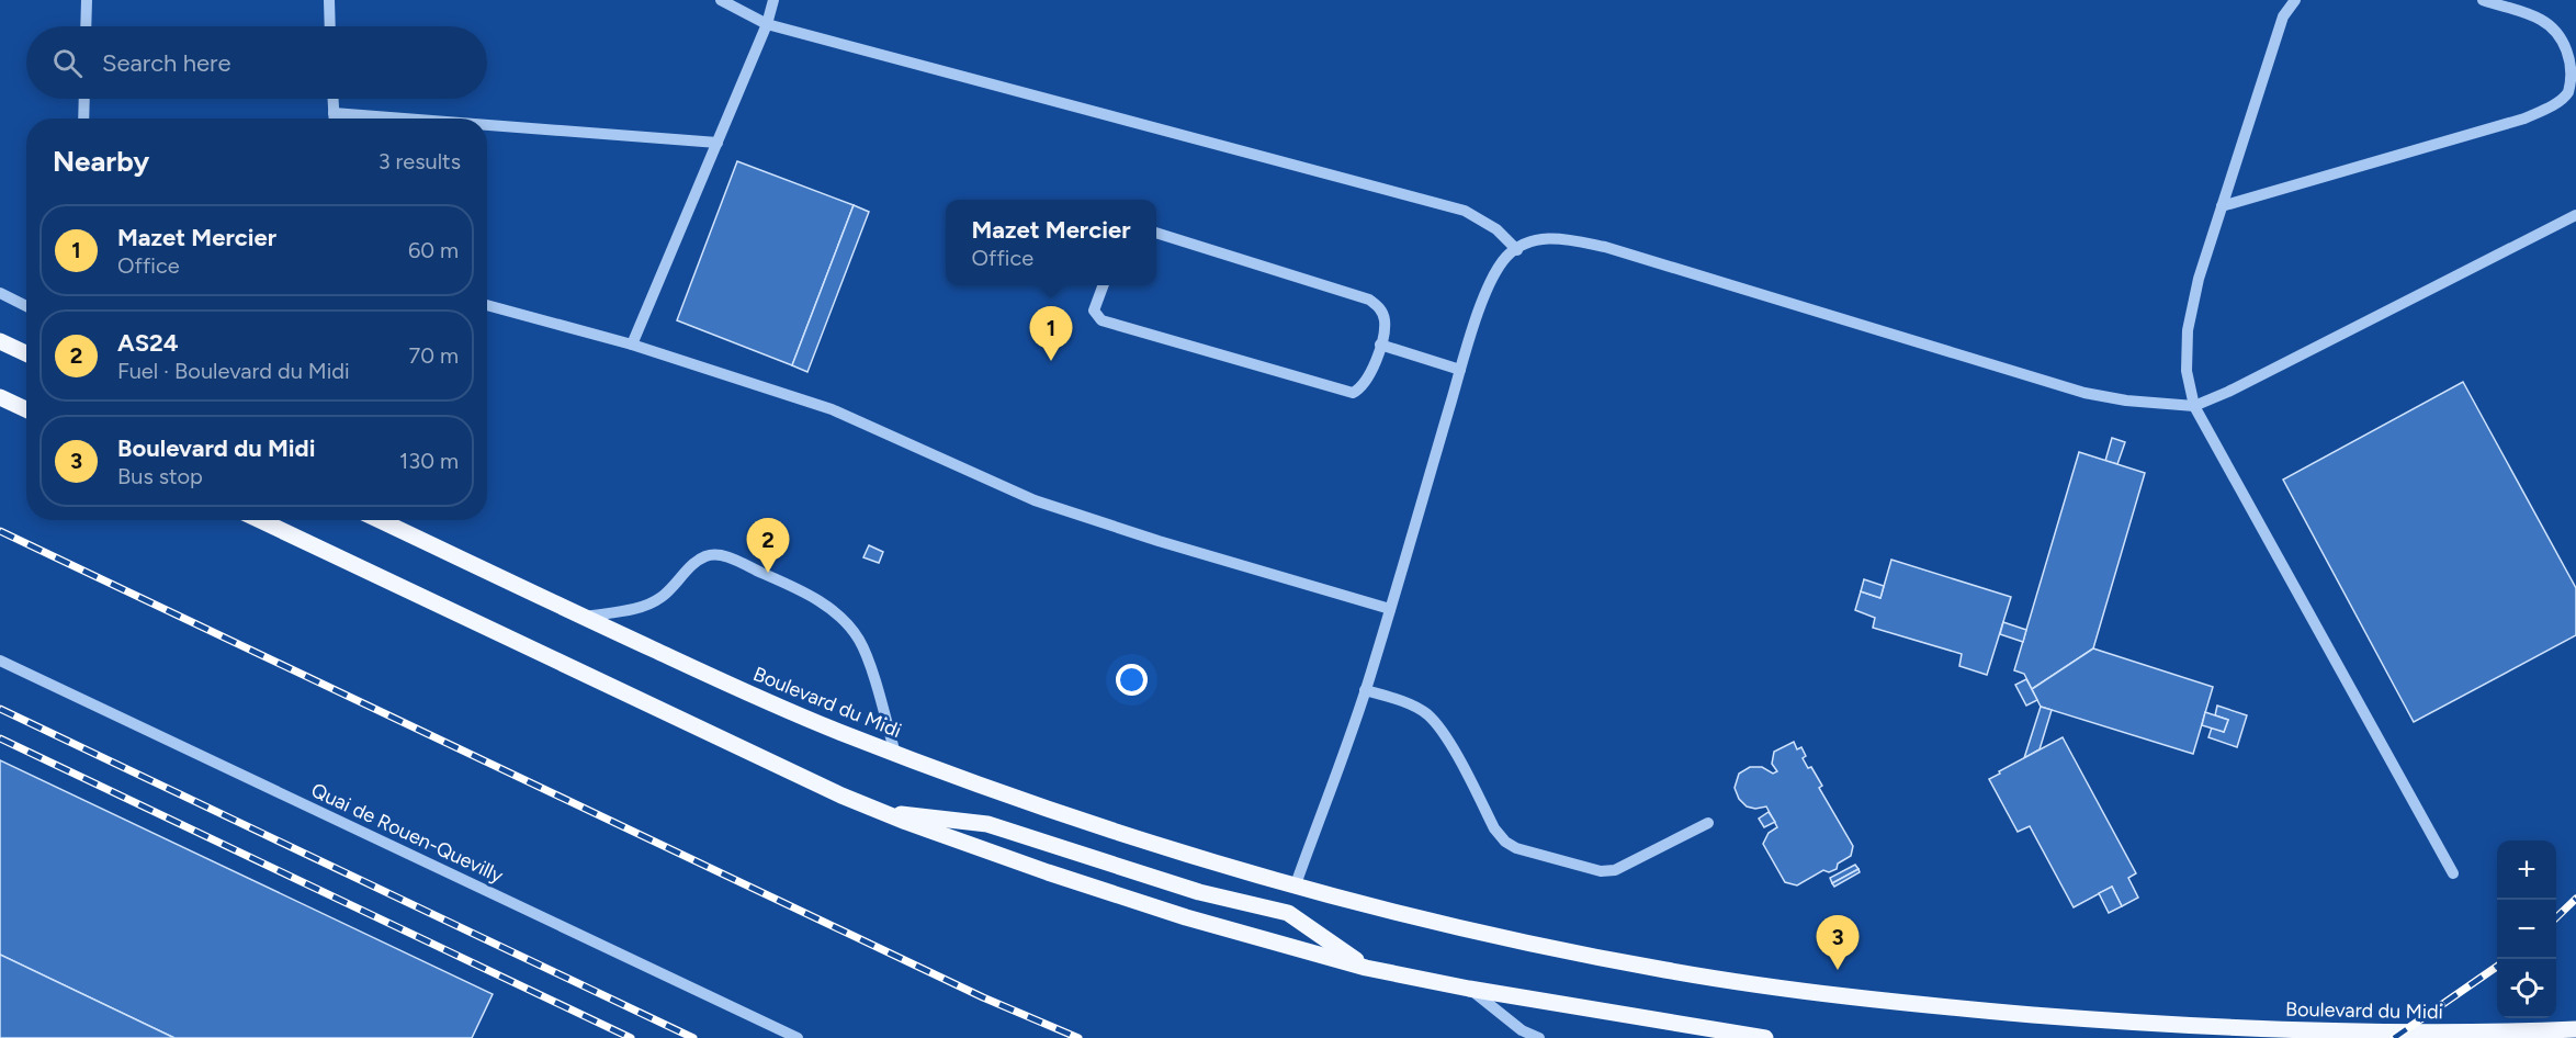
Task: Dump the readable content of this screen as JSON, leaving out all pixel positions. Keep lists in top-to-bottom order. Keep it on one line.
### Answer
{"streets":{"main road":["Boulevard du Midi"],"lane":["Quai de Rouen-Quevilly"]},"page":{"search":"Search here","heading":["Nearby","3 results"],"popup":["Mazet Mercier","Office"],"list":[{"mark":"1","name":"Mazet Mercier","note":"Office","value":"60 m"},{"mark":"2","name":"AS24","note":"Fuel · Boulevard du Midi","value":"70 m"},{"mark":"3","name":"Boulevard du Midi","note":"Bus stop","value":"130 m"}],"pins":["1","2","3"],"map_buttons":["+","−"]}}
